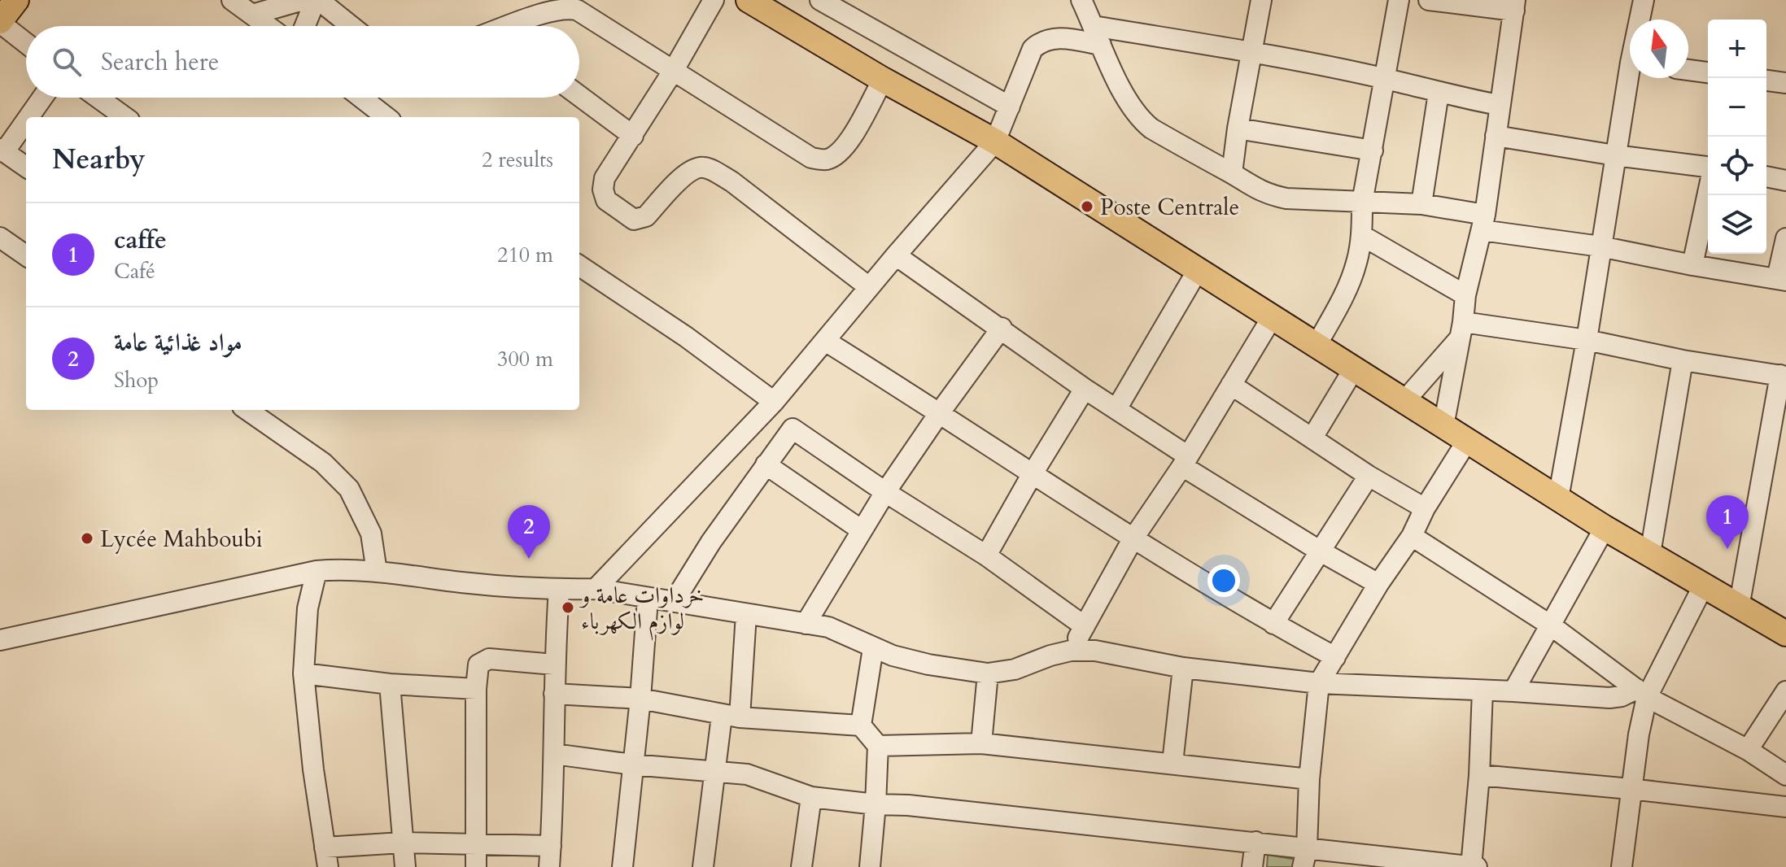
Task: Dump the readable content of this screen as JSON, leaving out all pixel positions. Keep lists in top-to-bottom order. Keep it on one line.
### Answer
{"places":["Poste Centrale","Lycée Mahboubi","خرداوات عامة و لوازم الكهرباء"],"north":"top","page":{"map_buttons":["+","−"],"search":"Search here","heading":["Nearby","2 results"],"list":[{"mark":"1","name":"caffe","note":"Café","value":"210 m"},{"mark":"2","name":"مواد غذائية عامة","note":"Shop","value":"300 m"}],"pins":["1","2"]}}
